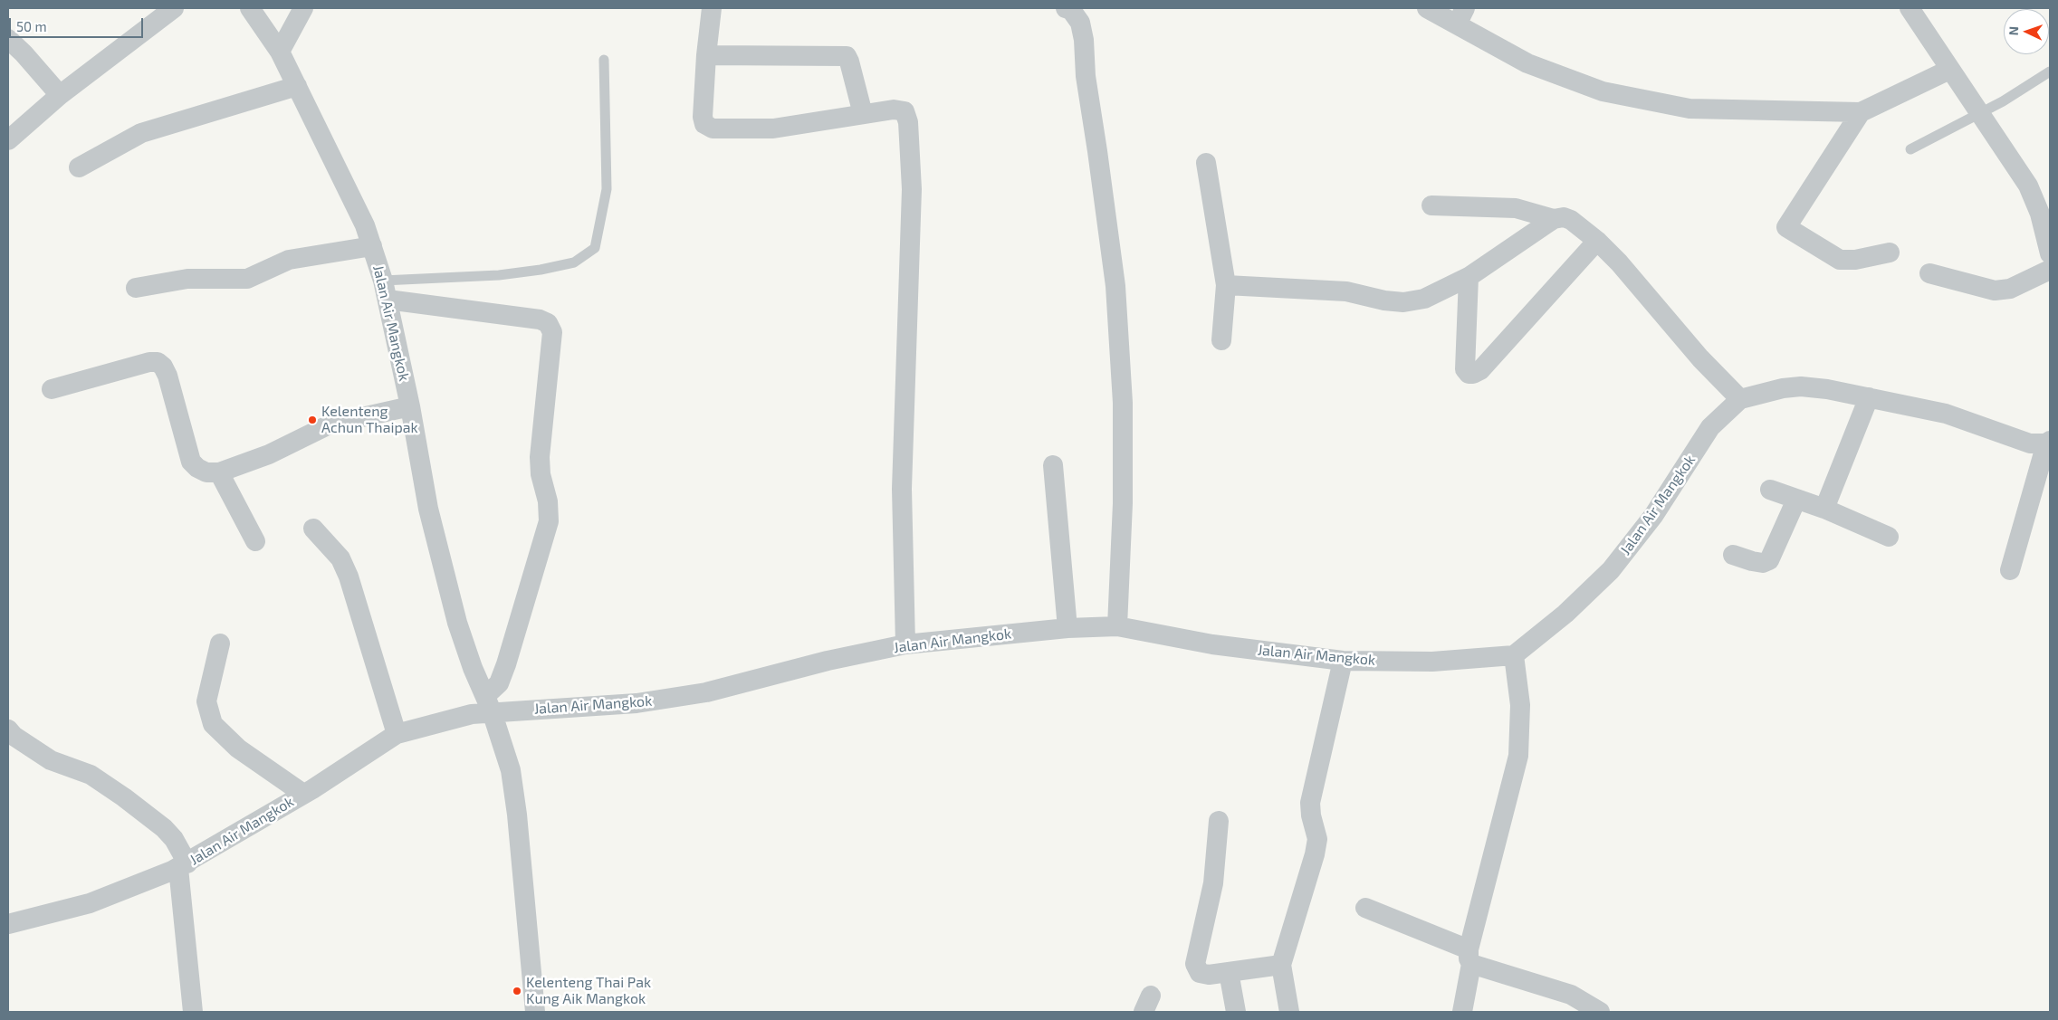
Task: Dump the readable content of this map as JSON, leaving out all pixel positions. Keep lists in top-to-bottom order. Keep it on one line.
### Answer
{"streets":{"street":["Jalan Air Mangkok"]},"places":["Kelenteng Achun Thaipak","Kelenteng Thai Pak Kung Aik Mangkok"],"scale_bar":"50 m","north":"left"}
